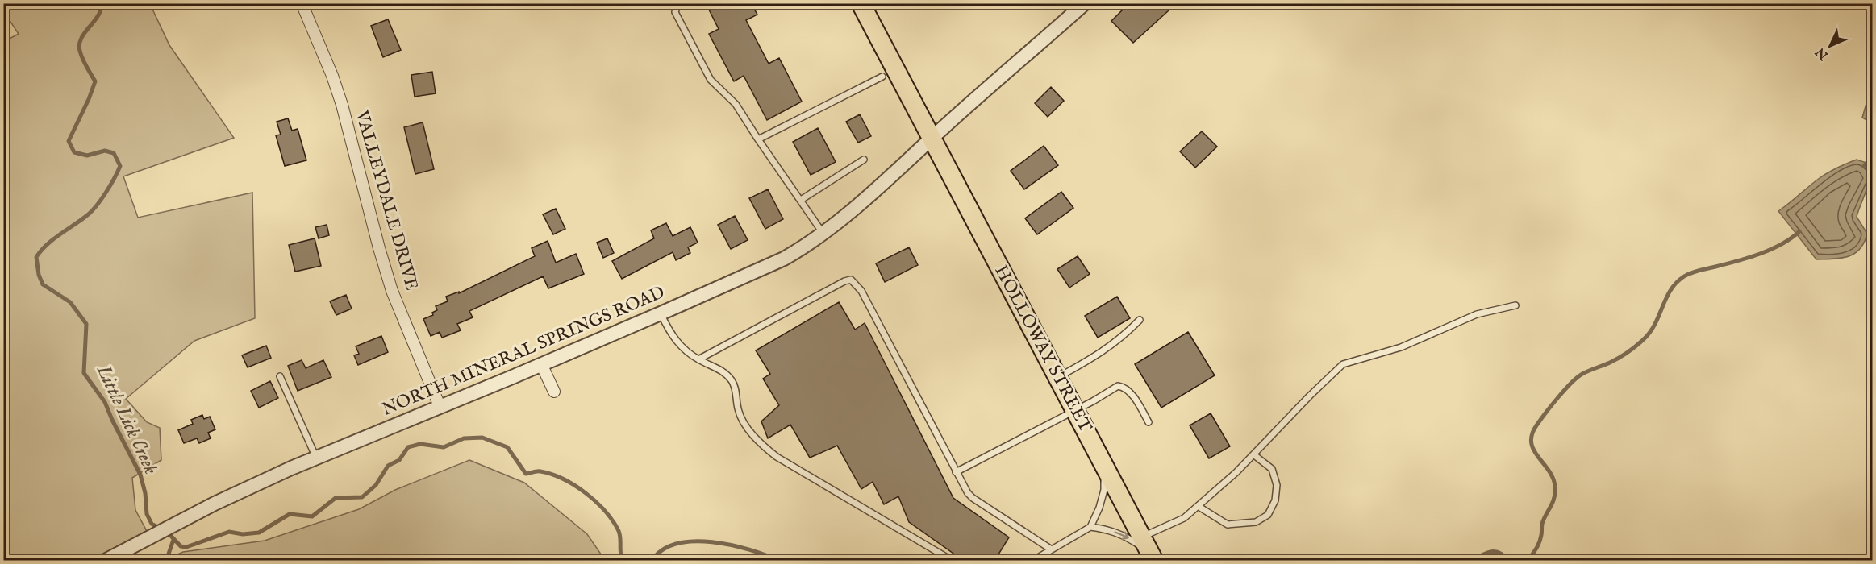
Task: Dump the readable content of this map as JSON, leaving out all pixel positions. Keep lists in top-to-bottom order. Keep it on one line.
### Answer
{"streets":{"highway":["HOLLOWAY STREET"],"street":["VALLEYDALE DRIVE","NORTH MINERAL SPRINGS ROAD"]},"crossings":[["VALLEYDALE DRIVE","NORTH MINERAL SPRINGS ROAD"],["HOLLOWAY STREET","NORTH MINERAL SPRINGS ROAD"]],"water":["Little Lick Creek"],"north":"bottom left"}
